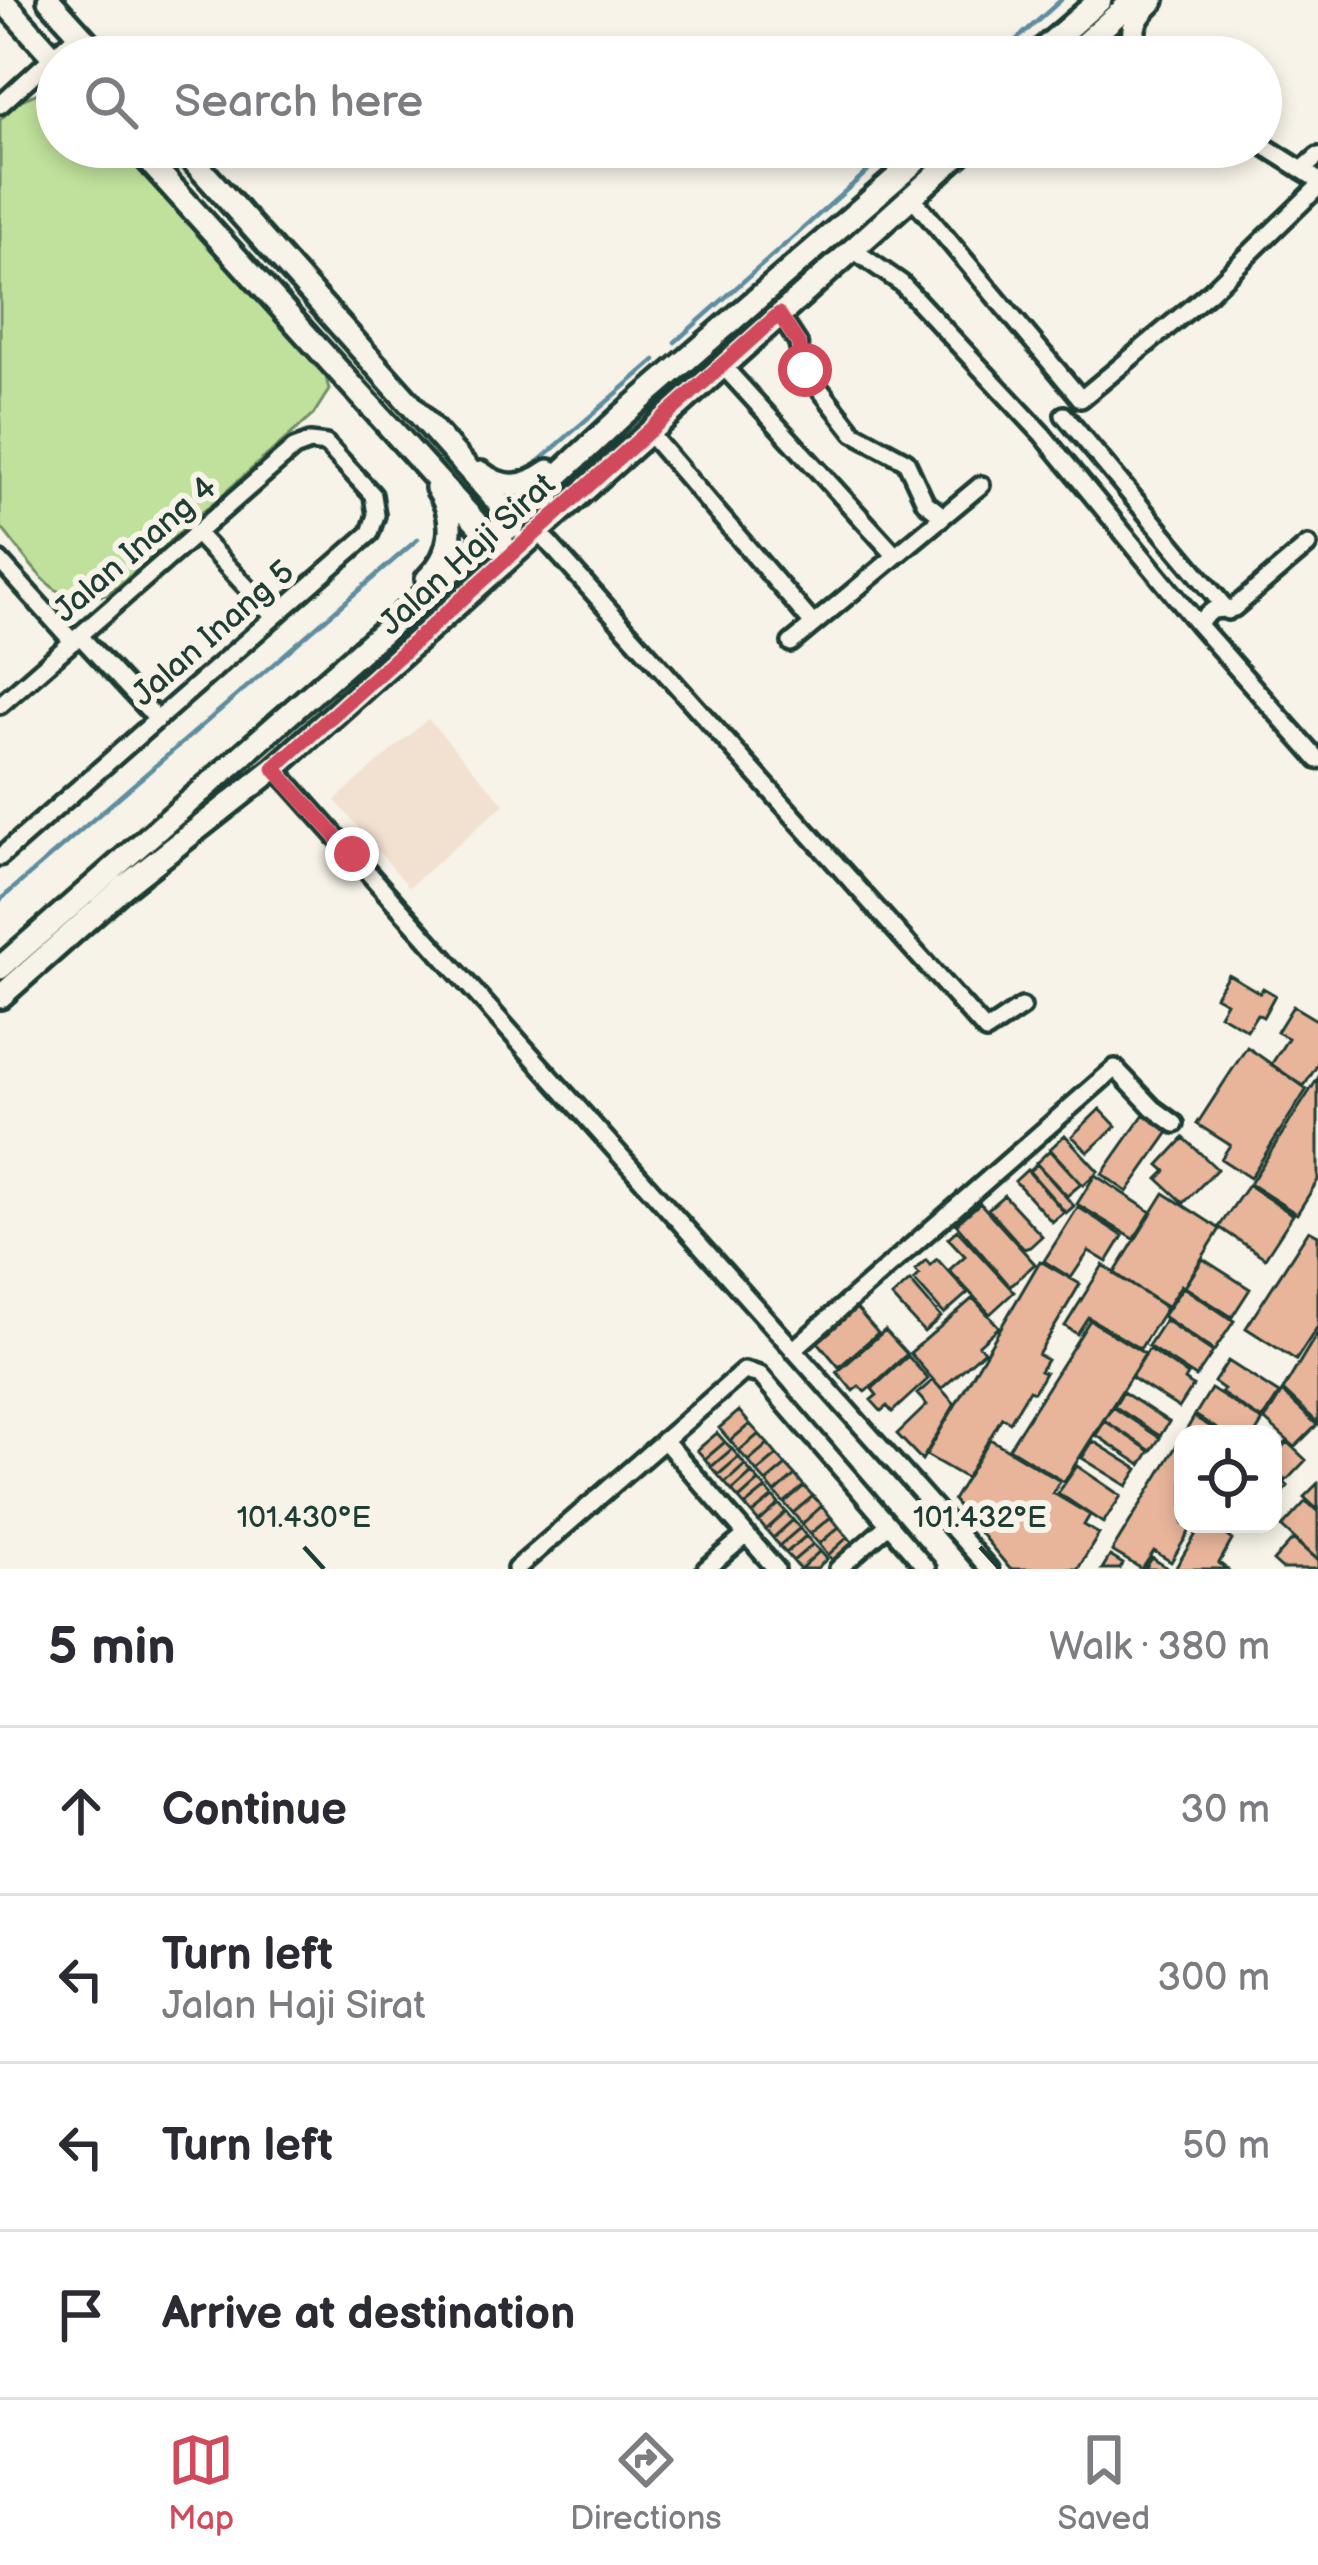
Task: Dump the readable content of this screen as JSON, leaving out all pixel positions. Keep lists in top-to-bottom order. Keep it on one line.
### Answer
{"streets":{"main road":["Jalan Haji Sirat"],"street":["Jalan Inang 4","Jalan Inang 5"]},"crossings":[["Jalan Inang 4","Jalan Inang 5"]],"page":{"search":"Search here","heading":["5 min","Walk · 380 m"],"list":[["Continue","30 m"],["Turn left","Jalan Haji Sirat","300 m"],["Turn left","50 m"],"Arrive at destination"],"nav":["Map","Directions","Saved"]},"coordinates":["101.430°E","101.432°E"]}
